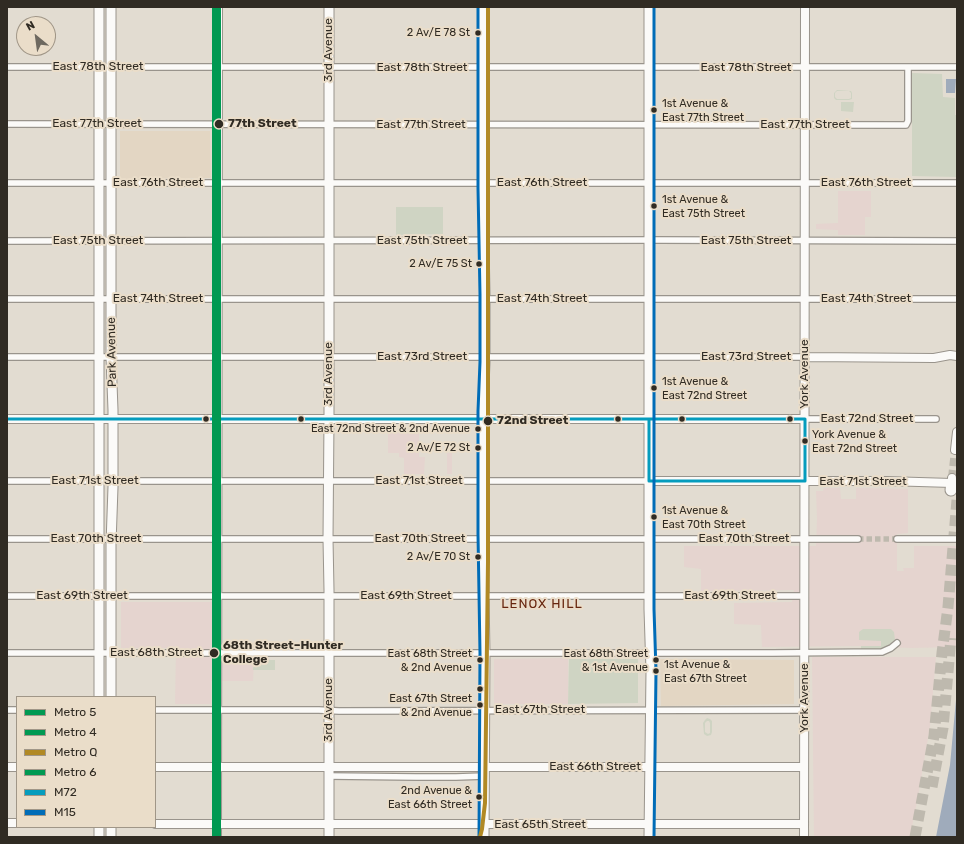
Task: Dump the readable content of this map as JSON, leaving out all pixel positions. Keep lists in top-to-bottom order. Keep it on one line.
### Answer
{"streets":{"main road":["3rd Avenue","Park Avenue","East 73rd Street","York Avenue","East 72nd Street","East 71st Street","East 66th Street","East 65th Street"],"street":["East 78th Street","East 77th Street","East 76th Street","East 75th Street","East 74th Street","East 70th Street","East 69th Street","East 68th Street","East 67th Street"]},"crossings":[["3rd Avenue","East 78th Street"],["3rd Avenue","East 77th Street"],["3rd Avenue","East 76th Street"],["3rd Avenue","East 75th Street"],["3rd Avenue","East 74th Street"],["3rd Avenue","East 73rd Street"],["3rd Avenue","East 72nd Street"],["3rd Avenue","East 71st Street"],["3rd Avenue","East 70th Street"],["3rd Avenue","East 69th Street"],["3rd Avenue","East 68th Street"],["3rd Avenue","East 67th Street"],["3rd Avenue","East 66th Street"],["3rd Avenue","East 65th Street"],["East 78th Street","East 77th Street"],["East 78th Street","Park Avenue"],["East 78th Street","York Avenue"],["East 77th Street","Park Avenue"],["East 77th Street","York Avenue"],["East 76th Street","Park Avenue"],["East 76th Street","York Avenue"],["East 75th Street","Park Avenue"],["East 75th Street","York Avenue"],["East 74th Street","Park Avenue"],["East 74th Street","York Avenue"],["Park Avenue","East 73rd Street"],["Park Avenue","East 72nd Street"],["Park Avenue","East 71st Street"],["Park Avenue","East 70th Street"],["Park Avenue","East 69th Street"],["Park Avenue","East 68th Street"],["East 73rd Street","York Avenue"],["York Avenue","East 72nd Street"],["York Avenue","East 71st Street"],["York Avenue","East 70th Street"],["York Avenue","East 69th Street"],["York Avenue","East 68th Street"],["York Avenue","East 67th Street"],["York Avenue","East 66th Street"],["York Avenue","East 65th Street"]],"districts":["LENOX HILL"],"places":["2 Av/E 78 St","1st Avenue & East 77th Street","77th Street","1st Avenue & East 75th Street","2 Av/E 75 St","1st Avenue & East 72nd Street","72nd Street","East 72nd Street & 2nd Avenue","York Avenue & East 72nd Street","2 Av/E 72 St","1st Avenue & East 70th Street","2 Av/E 70 St","68th Street–Hunter College","East 68th Street & 2nd Avenue","East 68th Street & 1st Avenue","1st Avenue & East 67th Street","East 67th Street & 2nd Avenue","2nd Avenue & East 66th Street"],"lines":["metro line 5","metro line 4","metro line Q","metro line 6","transit line M15","transit line M72"],"legend":["Metro 5","Metro 4","Metro Q","Metro 6","M72","M15"],"north":"top left"}
